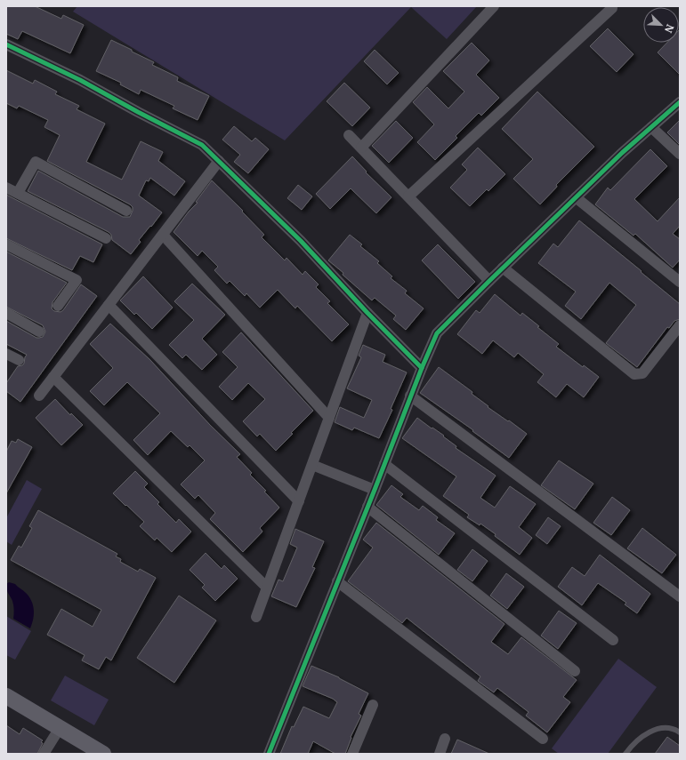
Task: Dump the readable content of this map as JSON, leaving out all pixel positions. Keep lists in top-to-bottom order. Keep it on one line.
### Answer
{"north":"bottom right"}
